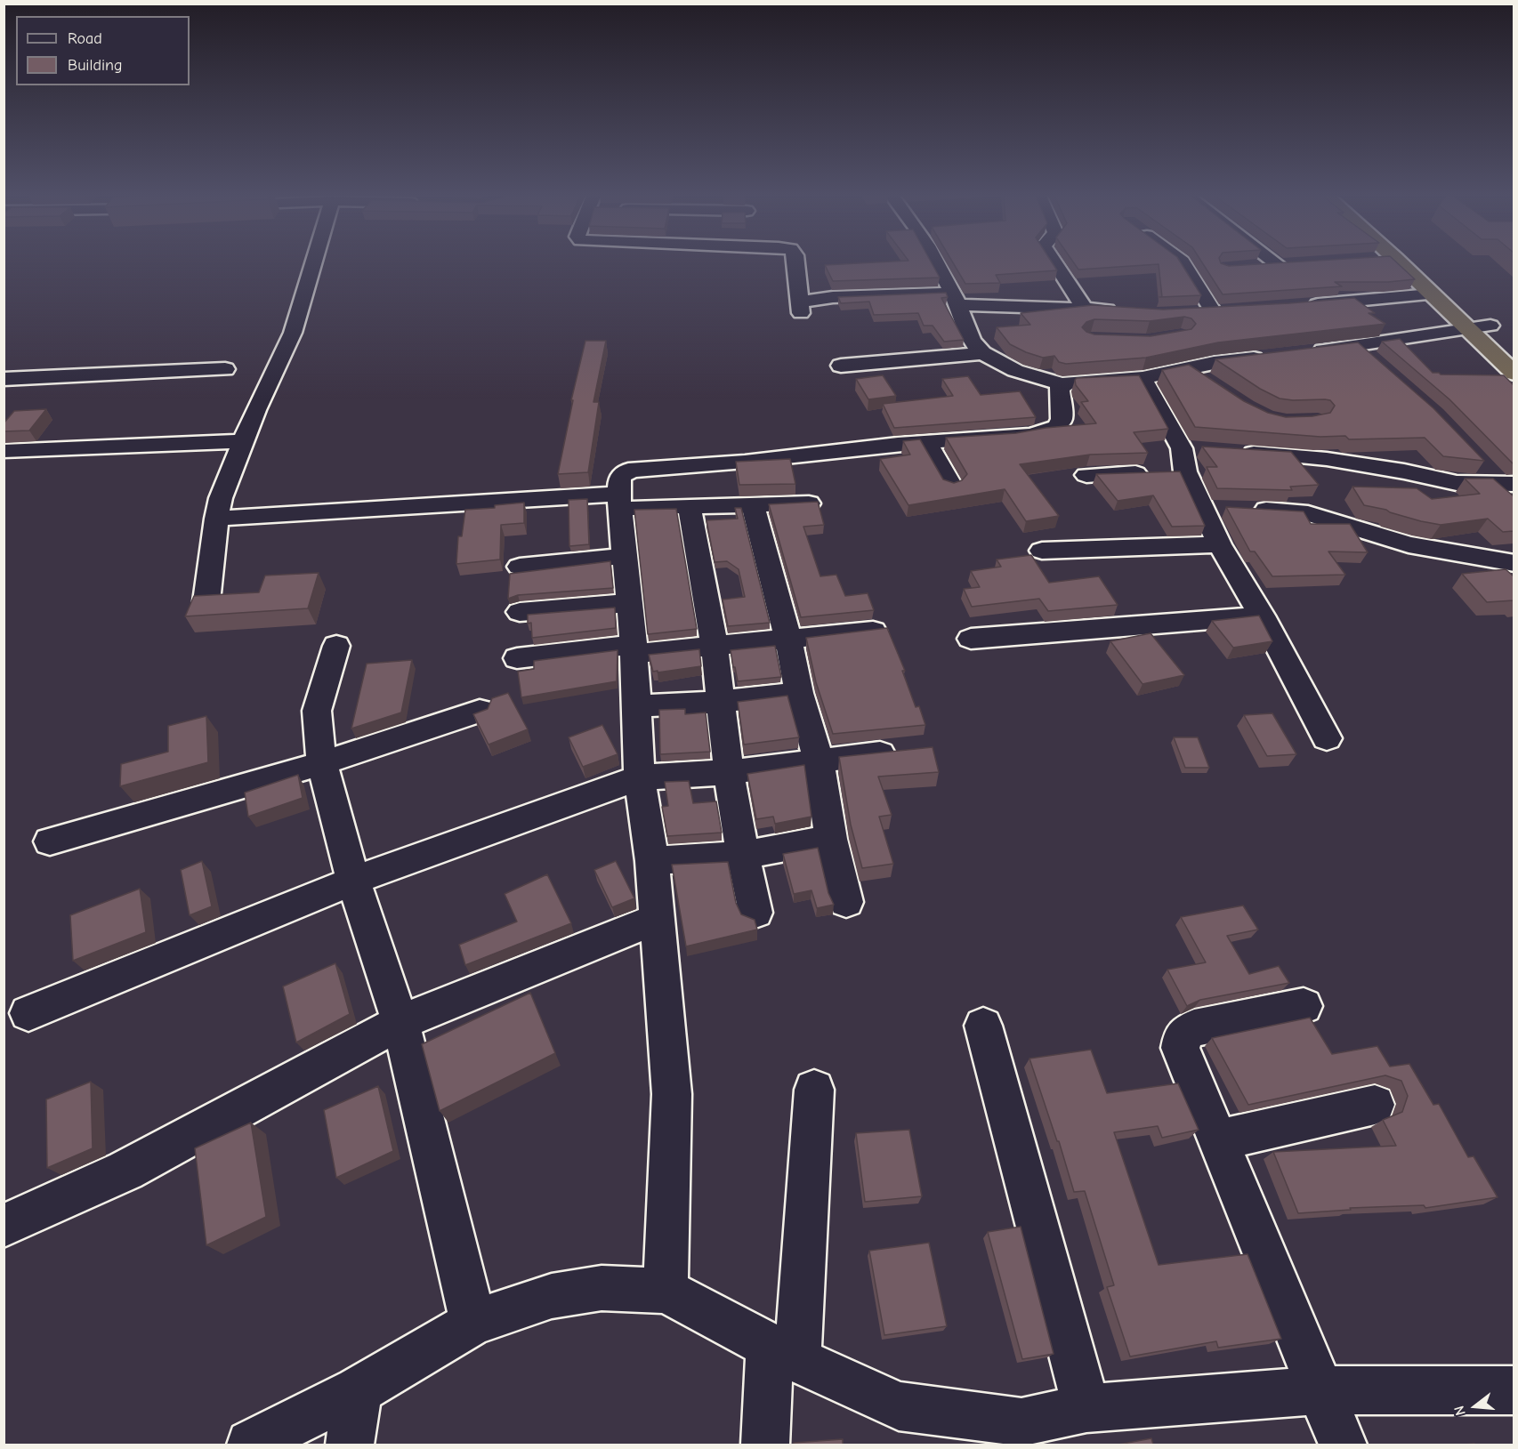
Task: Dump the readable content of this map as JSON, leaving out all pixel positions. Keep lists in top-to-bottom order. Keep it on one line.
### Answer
{"legend":["Road","Building"],"north":"left"}
